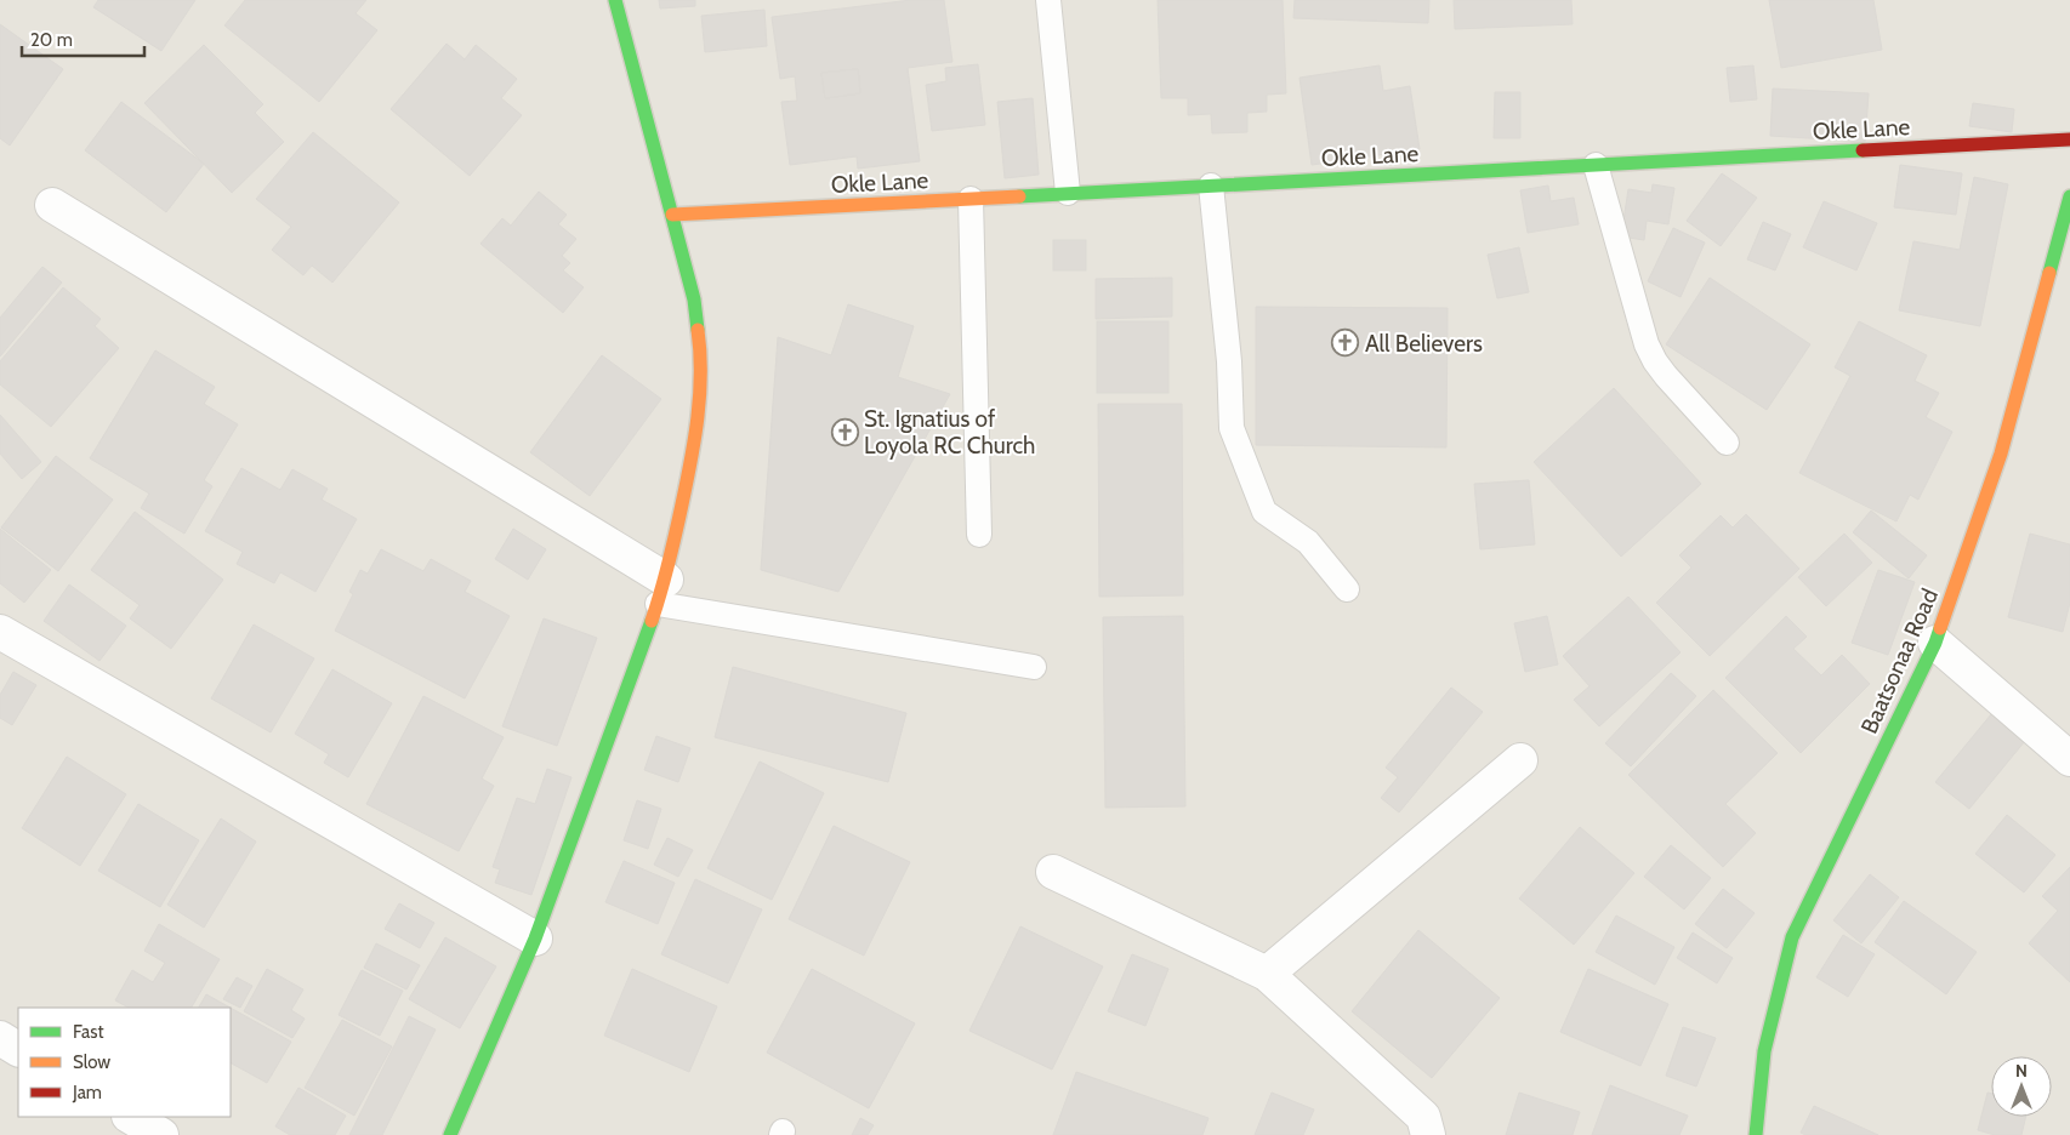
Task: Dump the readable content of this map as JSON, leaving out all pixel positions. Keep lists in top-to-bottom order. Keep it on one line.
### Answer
{"streets":{"street":["Okle Lane","Baatsonaa Road"]},"places":{"church":["All Believers","St. Ignatius of Loyola RC Church"]},"legend":["Fast","Slow","Jam"],"scale_bar":"20 m","north":"top"}
